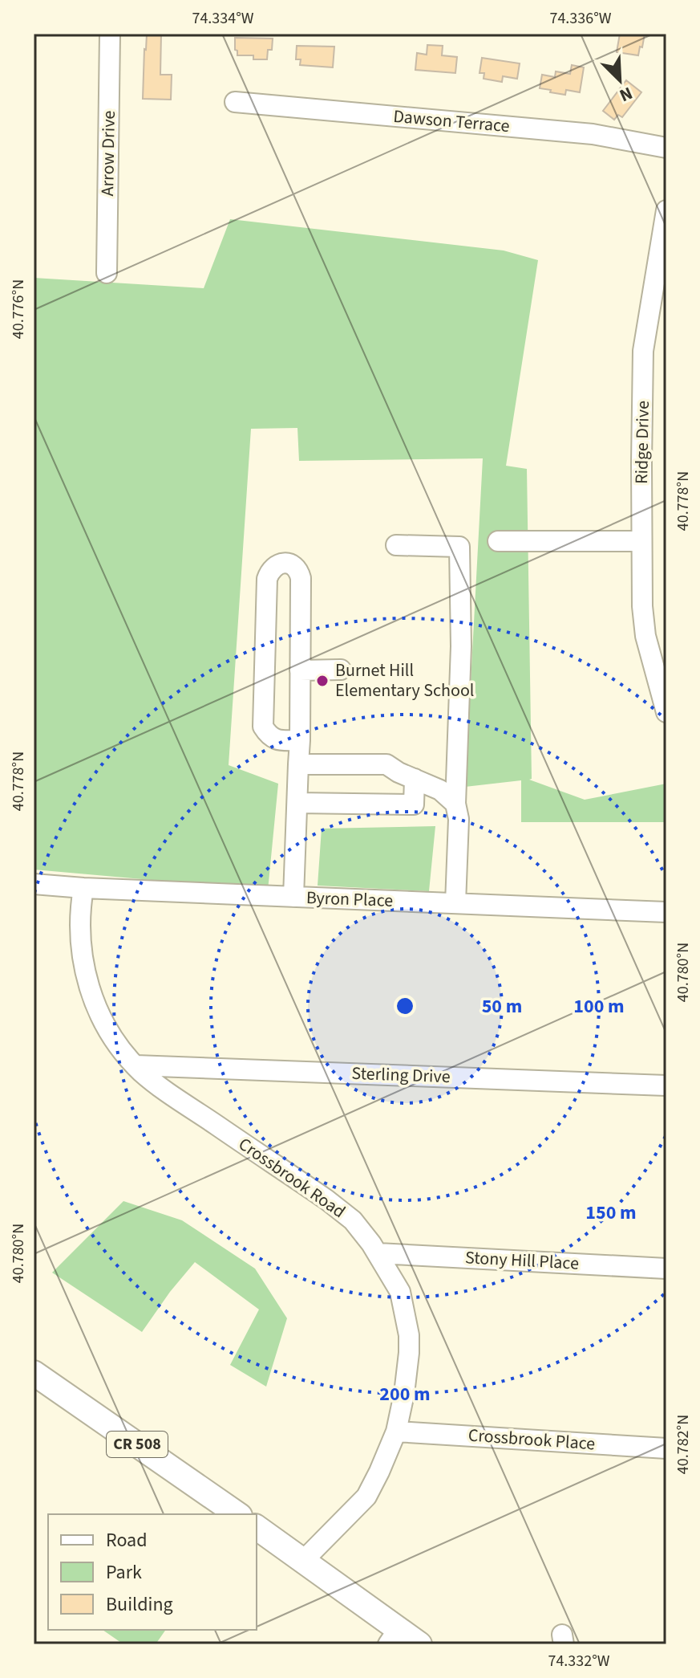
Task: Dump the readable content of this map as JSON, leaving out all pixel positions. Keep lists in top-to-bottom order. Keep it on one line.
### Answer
{"streets":{"main road":["CR 508"],"street":["Dawson Terrace","Arrow Drive","Ridge Drive","Byron Place","Sterling Drive","Crossbrook Road","Stony Hill Place","Crossbrook Place"]},"crossings":[["Byron Place","Crossbrook Road"],["Sterling Drive","Crossbrook Road"],["Crossbrook Road","Stony Hill Place"],["Crossbrook Road","Crossbrook Place"]],"places":["Burnet Hill Elementary School"],"legend":["Road","Park","Building"],"north":"bottom right","coordinates":["74.334°W","74.336°W","40.776°N","40.778°N","40.780°N","40.782°N","74.332°W"],"rings":["50 m","100 m","150 m","200 m"]}
